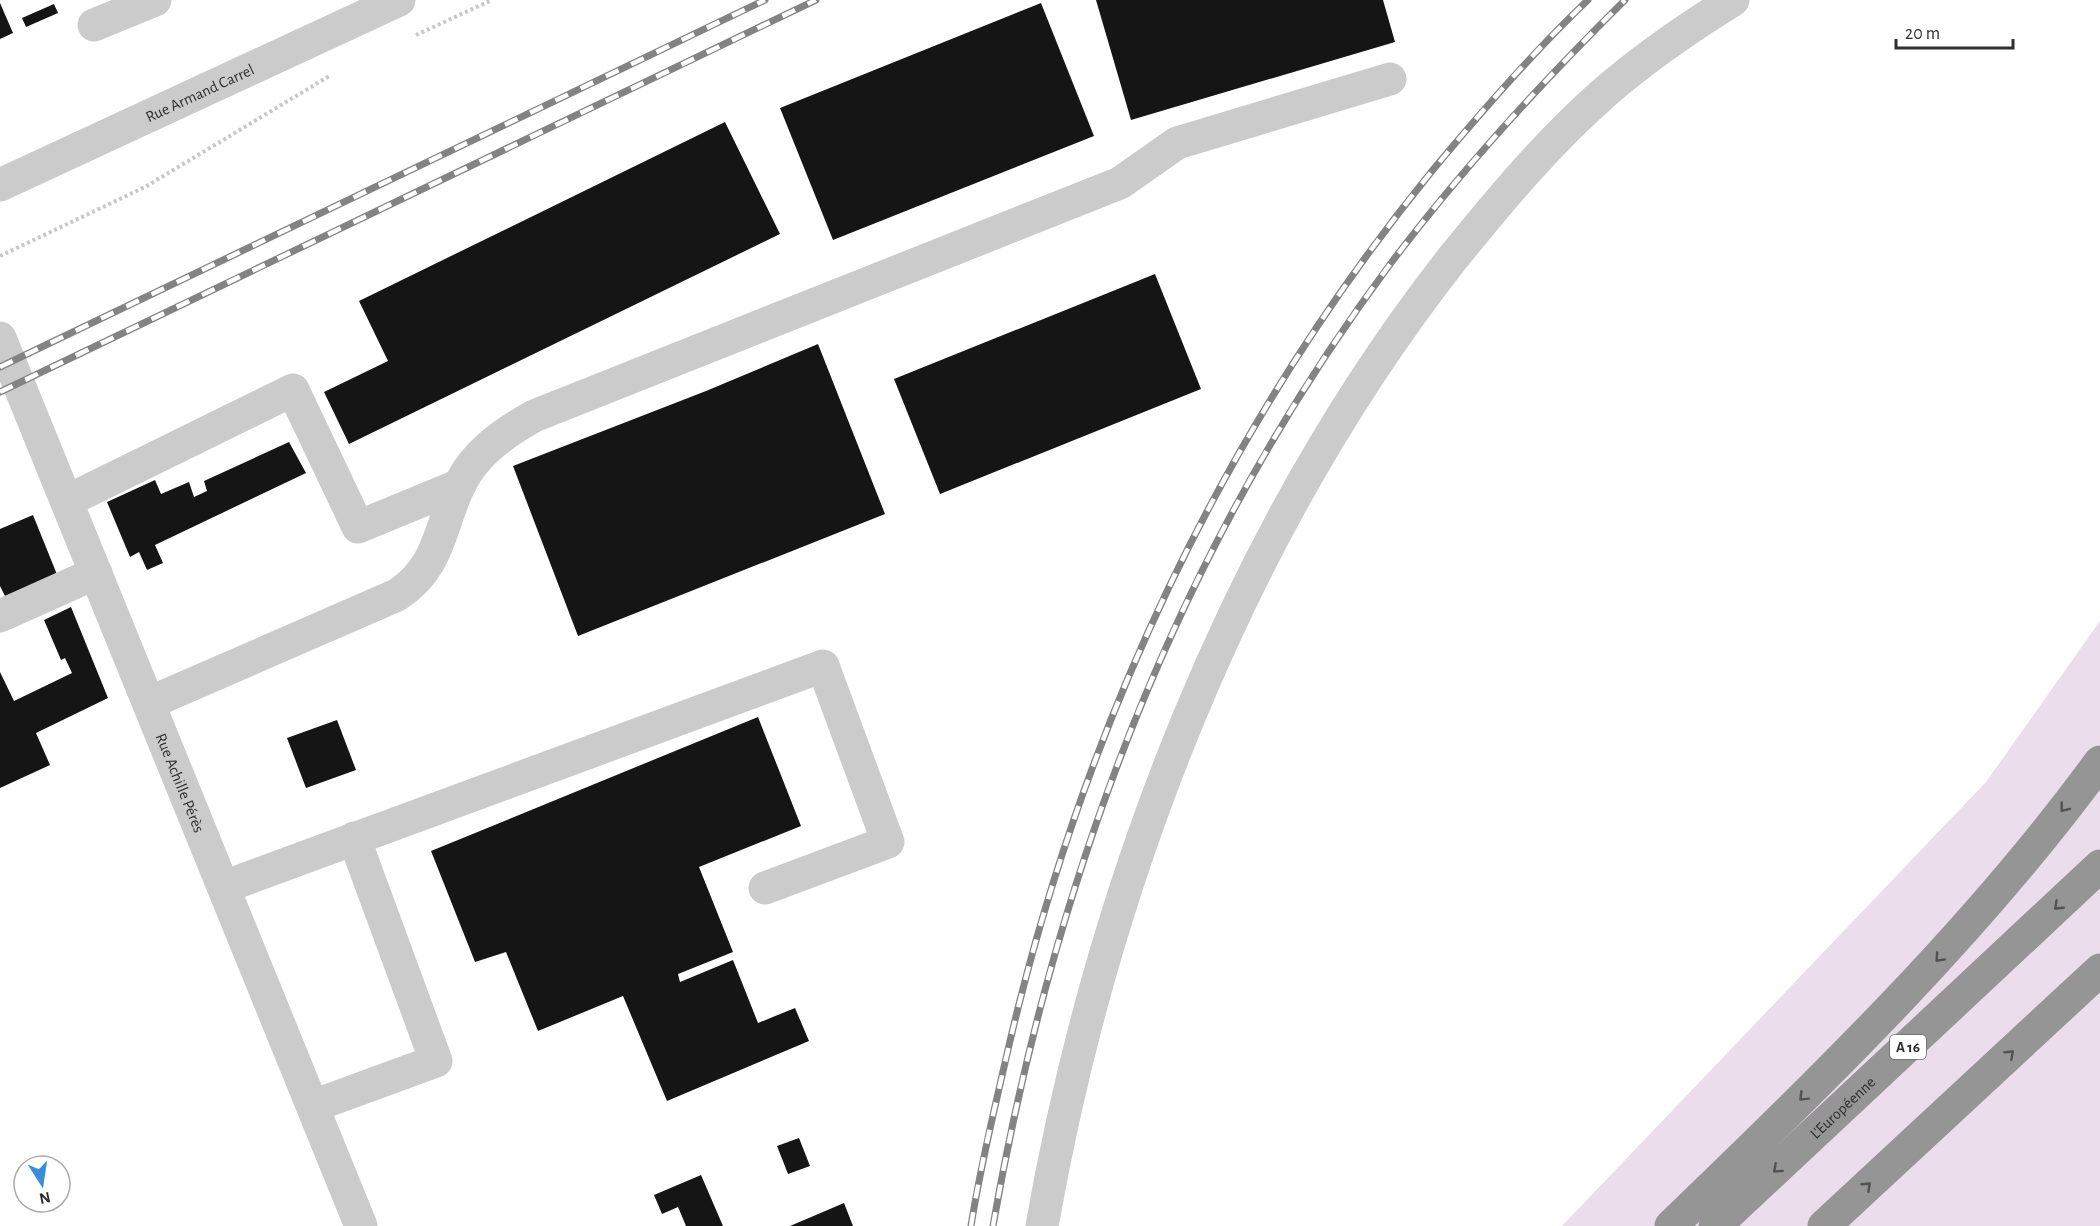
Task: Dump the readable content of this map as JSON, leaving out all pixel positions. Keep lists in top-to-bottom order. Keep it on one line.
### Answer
{"streets":{"highway":["A 16","L'Européenne"],"street":["Rue Armand Carrel","Rue Achille Pérès"]},"scale_bar":"20 m","north":"bottom"}
